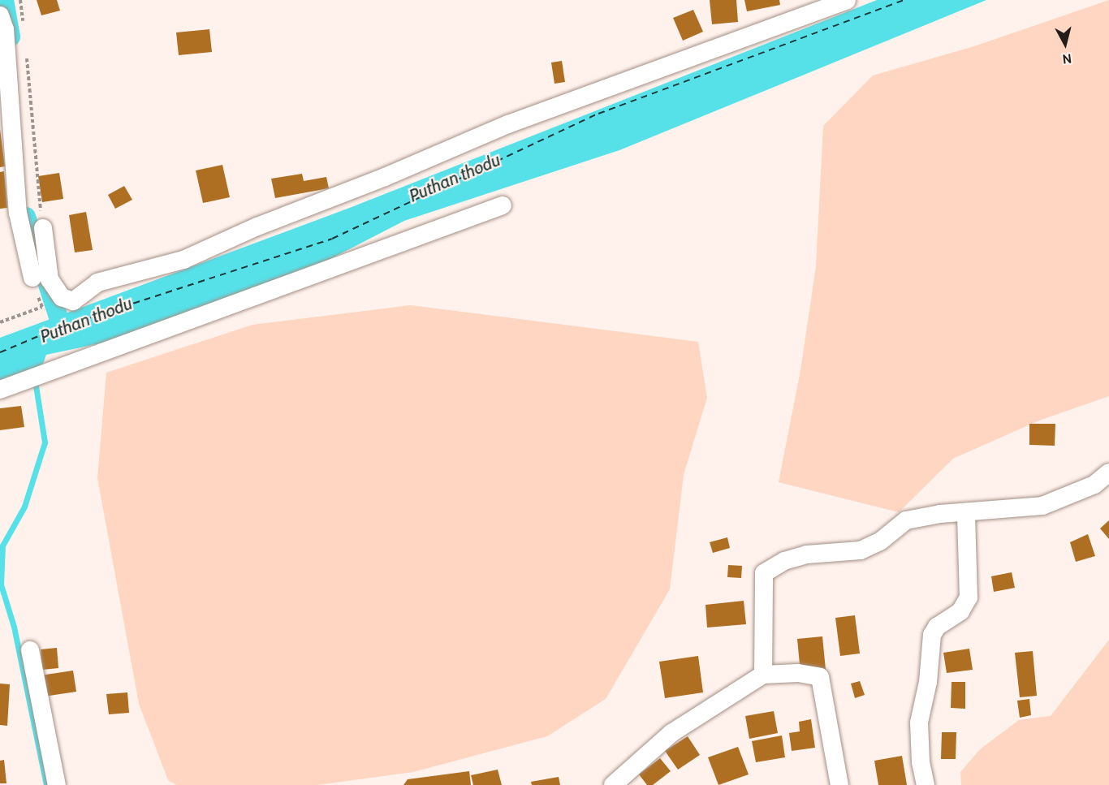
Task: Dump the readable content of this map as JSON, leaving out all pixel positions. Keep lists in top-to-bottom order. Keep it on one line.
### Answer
{"water":["Puthan thodu"],"north":"bottom"}
